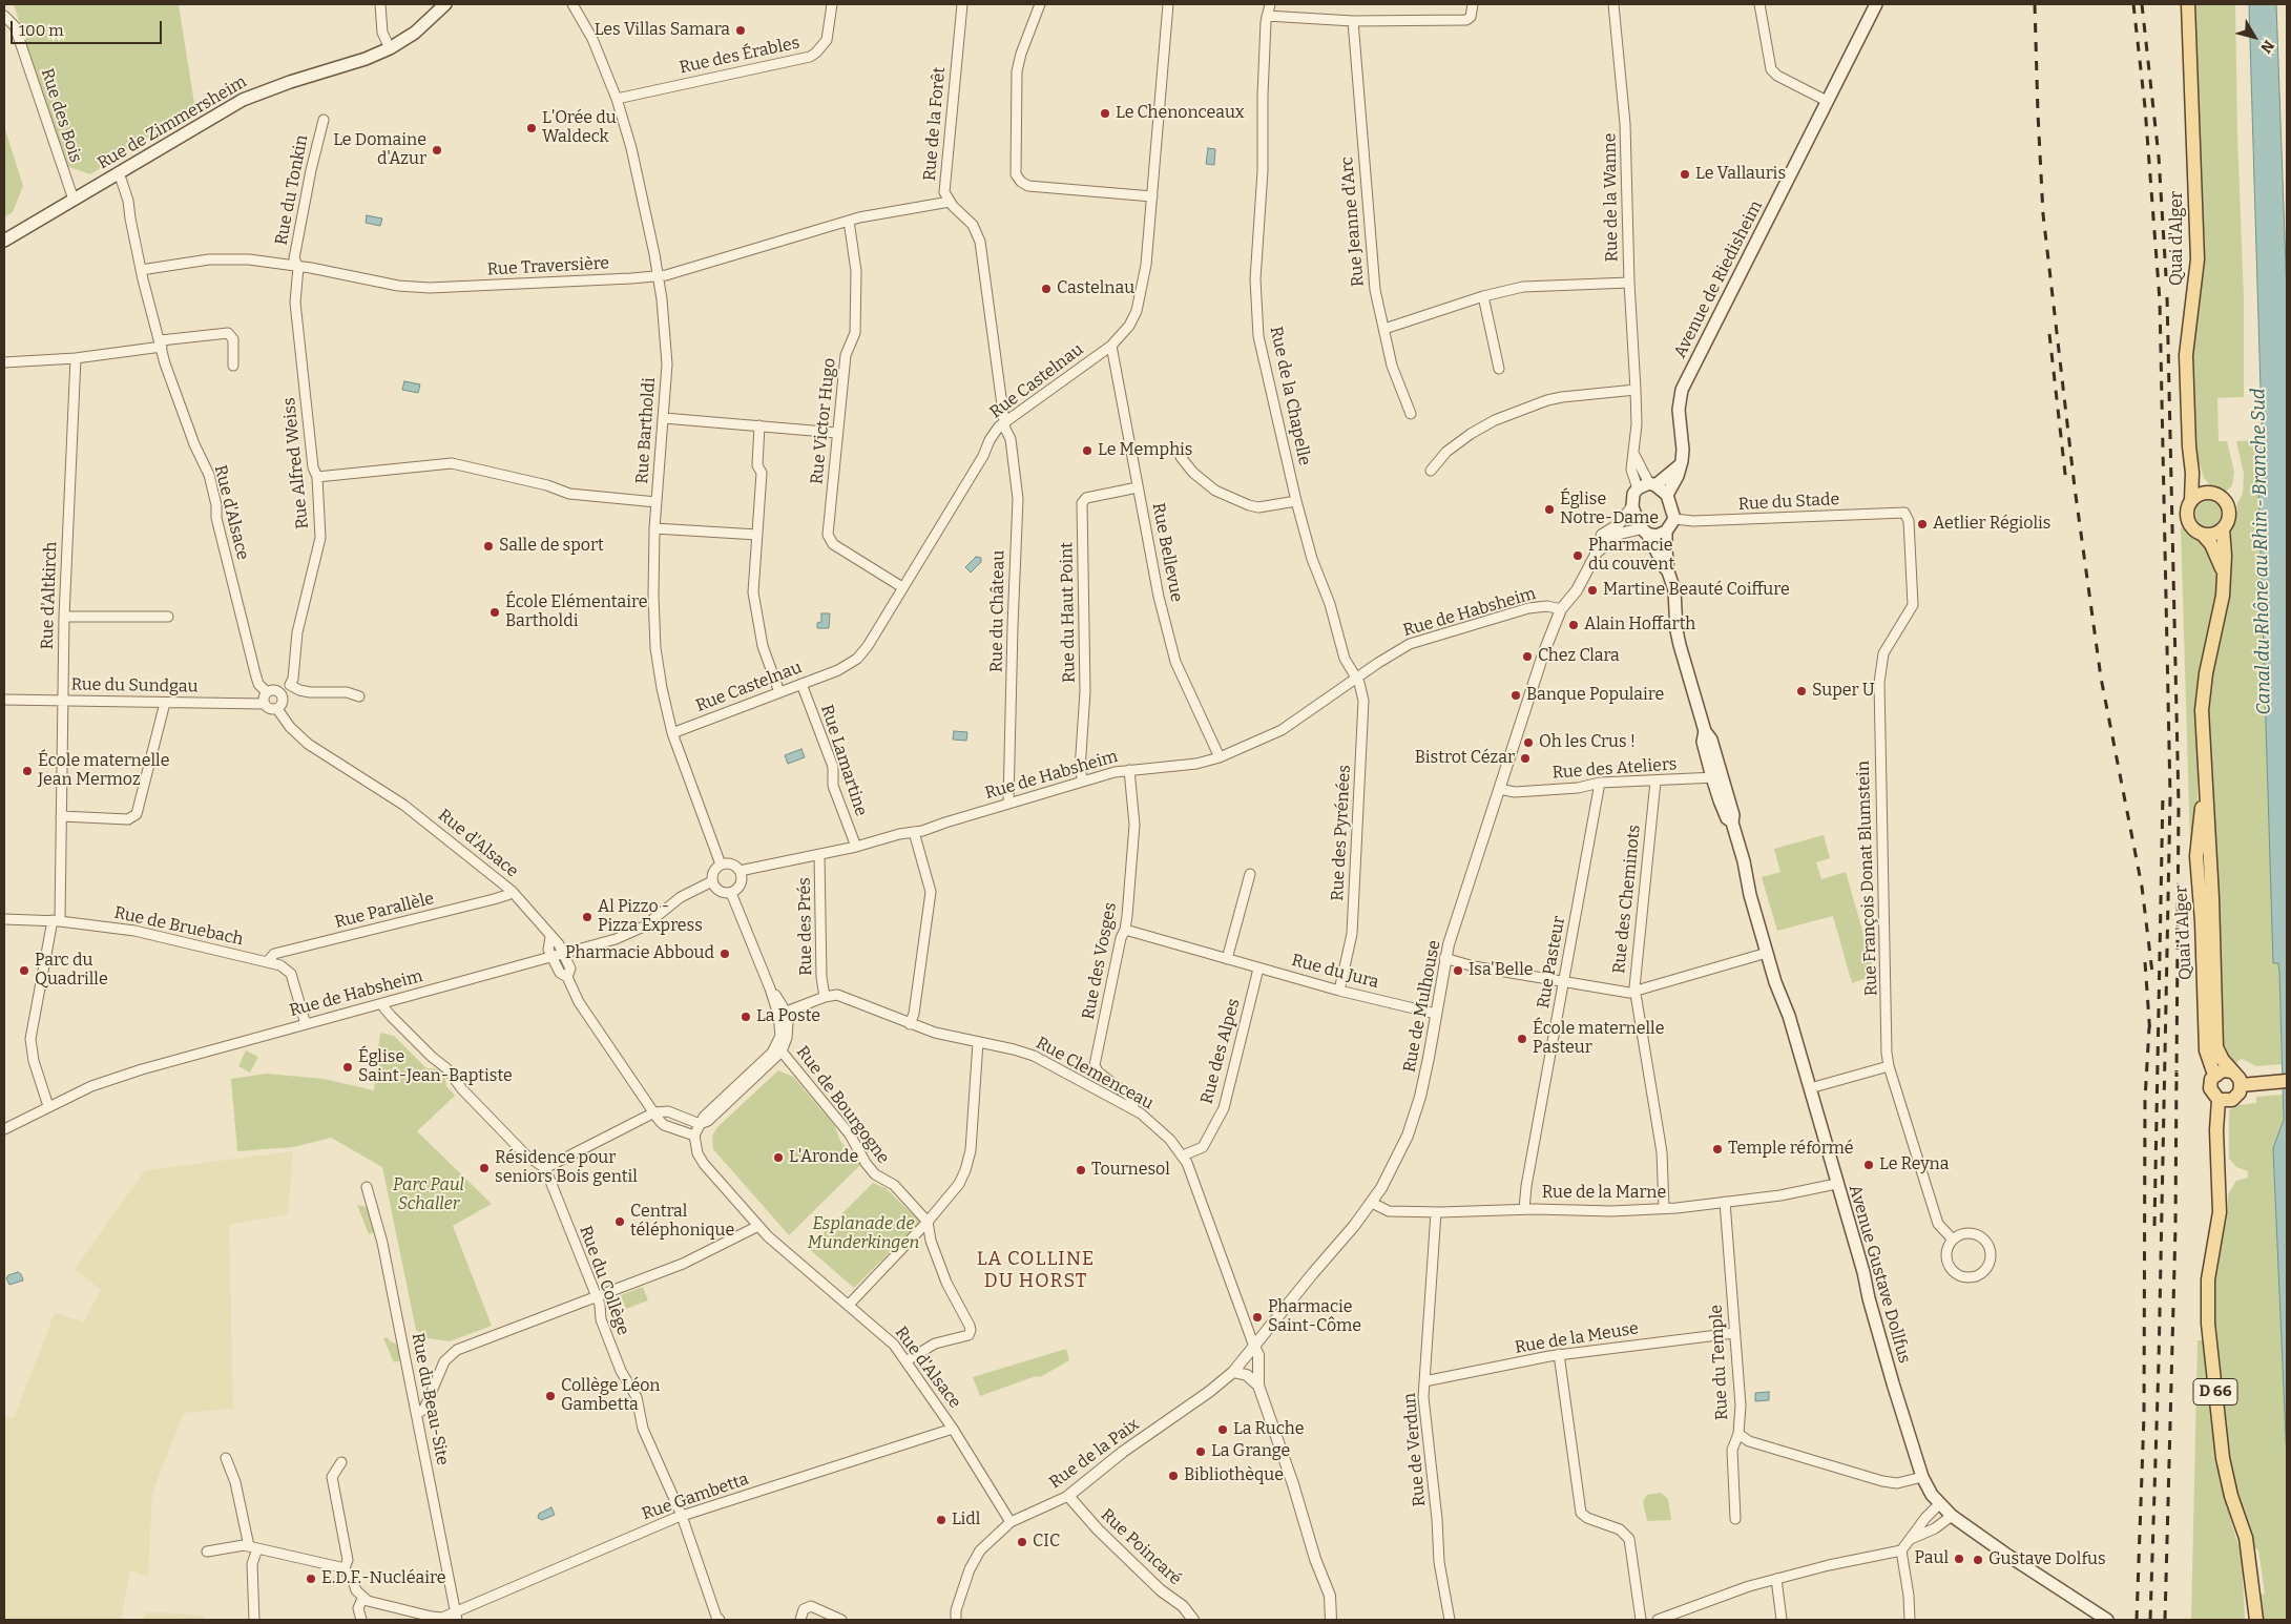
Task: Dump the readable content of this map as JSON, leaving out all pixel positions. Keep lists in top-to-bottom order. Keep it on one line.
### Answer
{"streets":{"main road":["Rue de Zimmersheim","Quai d'Alger","Avenue de Riedisheim","Avenue Gustave Dollfus","D 66"],"street":["Rue des Érables","Rue des Bois","Rue de la Forêt","Rue du Tonkin","Rue de la Wanne","Rue Jeanne d'Arc","Rue Traversière","Rue Castelnau","Rue de la Chapelle","Rue Victor Hugo","Rue Bartholdi","Rue Alfred Weiss","Rue du Stade","Rue d'Alsace","Rue Bellevue","Rue d'Altkirch","Rue du Château","Rue du Haut Point","Rue de Habsheim","Rue du Sundgau","Rue Lamartine","Rue des Ateliers","Rue des Pyrénées","Rue François Donat Blumstein","Rue des Cheminots","Rue Parallèle","Rue de Bruebach","Rue des Prés","Rue des Vosges","Rue Pasteur","Rue du Jura","Rue de Mulhouse","Rue des Alpes","Rue Clemenceau","Rue de Bourgogne","Rue de la Marne","Rue du Collège","Rue de la Meuse","Rue du Temple","Rue du Beau-Site","Rue de Verdun","Rue de la Paix","Rue Gambetta","Rue Poincaré"]},"crossings":[["Rue des Érables","Rue Bartholdi"],["Rue des Bois","Rue de Zimmersheim"],["Rue de Zimmersheim","Rue d'Alsace"],["Rue de la Forêt","Rue Traversière"],["Rue de la Forêt","Rue Castelnau"],["Rue de la Forêt","Rue du Château"],["Rue du Tonkin","Rue Traversière"],["Rue du Tonkin","Rue Alfred Weiss"],["Quai d'Alger","D 66"],["Rue Traversière","Rue Victor Hugo"],["Rue Traversière","Rue Bartholdi"],["Rue Traversière","Rue Alfred Weiss"],["Rue Traversière","Rue d'Alsace"],["Avenue de Riedisheim","Rue du Stade"],["Avenue de Riedisheim","Rue de Mulhouse"],["Avenue de Riedisheim","Avenue Gustave Dollfus"],["Rue Castelnau","Rue Victor Hugo"],["Rue Castelnau","Rue Bartholdi"],["Rue Castelnau","Rue Bellevue"],["Rue Castelnau","Rue du Château"],["Rue Castelnau","Rue Lamartine"],["Rue de la Chapelle","Rue de Habsheim"],["Rue de la Chapelle","Rue des Pyrénées"],["Rue Bartholdi","Rue de Habsheim"],["Rue du Stade","Rue François Donat Blumstein"],["Rue du Stade","Rue de Mulhouse"],["Rue du Stade","Avenue Gustave Dollfus"],["Rue d'Alsace","Rue de Habsheim"],["Rue d'Alsace","Rue du Sundgau"],["Rue d'Alsace","Rue Parallèle"],["Rue d'Alsace","Rue de Bourgogne"],["Rue d'Alsace","Rue de la Paix"],["Rue d'Alsace","Rue Gambetta"],["Rue Bellevue","Rue du Haut Point"],["Rue Bellevue","Rue de Habsheim"],["Rue d'Altkirch","Rue de Habsheim"],["Rue d'Altkirch","Rue du Sundgau"],["Rue d'Altkirch","Rue de Bruebach"],["Rue du Château","Rue de Habsheim"],["Rue du Haut Point","Rue de Habsheim"],["Rue de Habsheim","Rue Lamartine"],["Rue de Habsheim","Rue des Pyrénées"],["Rue de Habsheim","Rue de Bruebach"],["Rue de Habsheim","Rue des Prés"],["Rue de Habsheim","Rue des Vosges"],["Rue de Habsheim","Rue de Mulhouse"],["Rue des Ateliers","Rue des Cheminots"],["Rue des Ateliers","Rue Pasteur"],["Rue des Ateliers","Rue de Mulhouse"],["Rue des Ateliers","Avenue Gustave Dollfus"],["Rue des Pyrénées","Rue du Jura"],["Rue des Cheminots","Rue de la Marne"],["Rue Parallèle","Rue de Bruebach"],["Rue des Prés","Rue Clemenceau"],["Rue des Vosges","Rue du Jura"],["Rue des Vosges","Rue Clemenceau"],["Rue Pasteur","Rue de la Marne"],["Rue du Jura","Rue de Mulhouse"],["Rue du Jura","Rue des Alpes"],["Rue de Mulhouse","Rue Clemenceau"],["Rue de Mulhouse","Rue de la Marne"],["Rue de Mulhouse","Avenue Gustave Dollfus"],["Rue de Mulhouse","Rue de la Paix"],["Rue des Alpes","Rue Clemenceau"],["Rue Clemenceau","Rue de la Paix"],["Rue de la Marne","Avenue Gustave Dollfus"],["Rue de la Marne","Rue du Temple"],["Rue de la Marne","Rue de Verdun"],["Rue du Collège","Rue Gambetta"],["Rue de la Meuse","Rue du Temple"],["Rue de la Meuse","Rue de Verdun"],["Rue du Beau-Site","Rue Gambetta"],["Rue de la Paix","Rue Poincaré"]],"districts":["LA COLLINE DU HORST"],"water":["Canal du Rhône au Rhin - Branche Sud"],"parks":["Parc Paul Schaller","Esplanade de Munderkingen"],"places":["Les Villas Samara","Le Chenonceaux","L'Orée du Waldeck","Le Domaine d'Azur","Le Vallauris","Castelnau","Le Memphis","Église Notre-Dame","Aetlier Régiolis","Salle de sport","Pharmacie du couvent","Martine Beauté Coiffure","École Elémentaire Bartholdi","Alain Hoffarth","Chez Clara","Super U","Banque Populaire","Oh les Crus !","Bistrot Cézar","École maternelle Jean Mermoz","Al Pizzo - Pizza Express","Pharmacie Abboud","Parc du Quadrille","Isa'Belle","La Poste","École maternelle Pasteur","Église Saint-Jean-Baptiste","Temple réformé","L'Aronde","Le Reyna","Résidence pour seniors Bois gentil","Tournesol","Central téléphonique","Pharmacie Saint-Côme","Collège Léon Gambetta","La Ruche","La Grange","Bibliothèque","Lidl","CIC","Paul","Gustave Dolfus","E.D.F.-Nucléaire"],"scale_bar":"100 m","north":"bottom right"}
